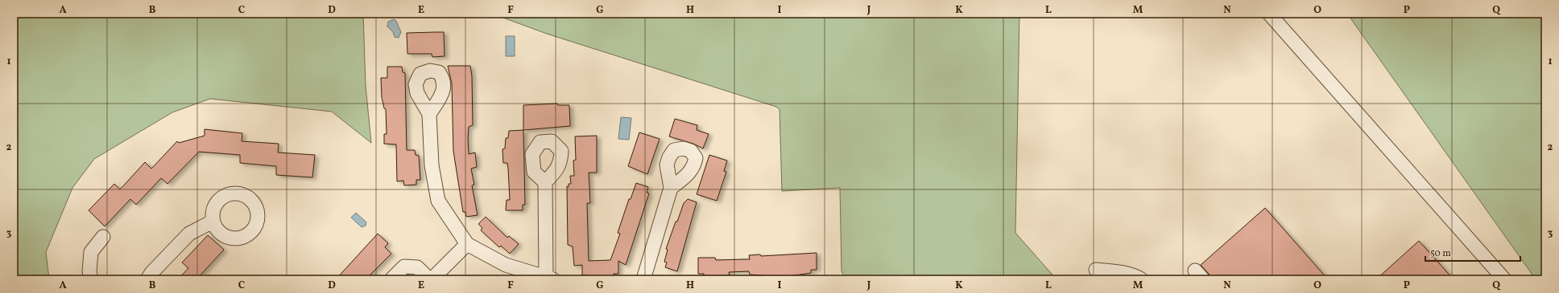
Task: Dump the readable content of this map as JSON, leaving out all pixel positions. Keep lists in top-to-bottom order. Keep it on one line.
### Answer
{"scale_bar":"50 m","grid":{"columns":["A","B","C","D","E","F","G","H","I","J","K","L","M","N","O","P","Q"],"rows":["1","2","3"]}}
